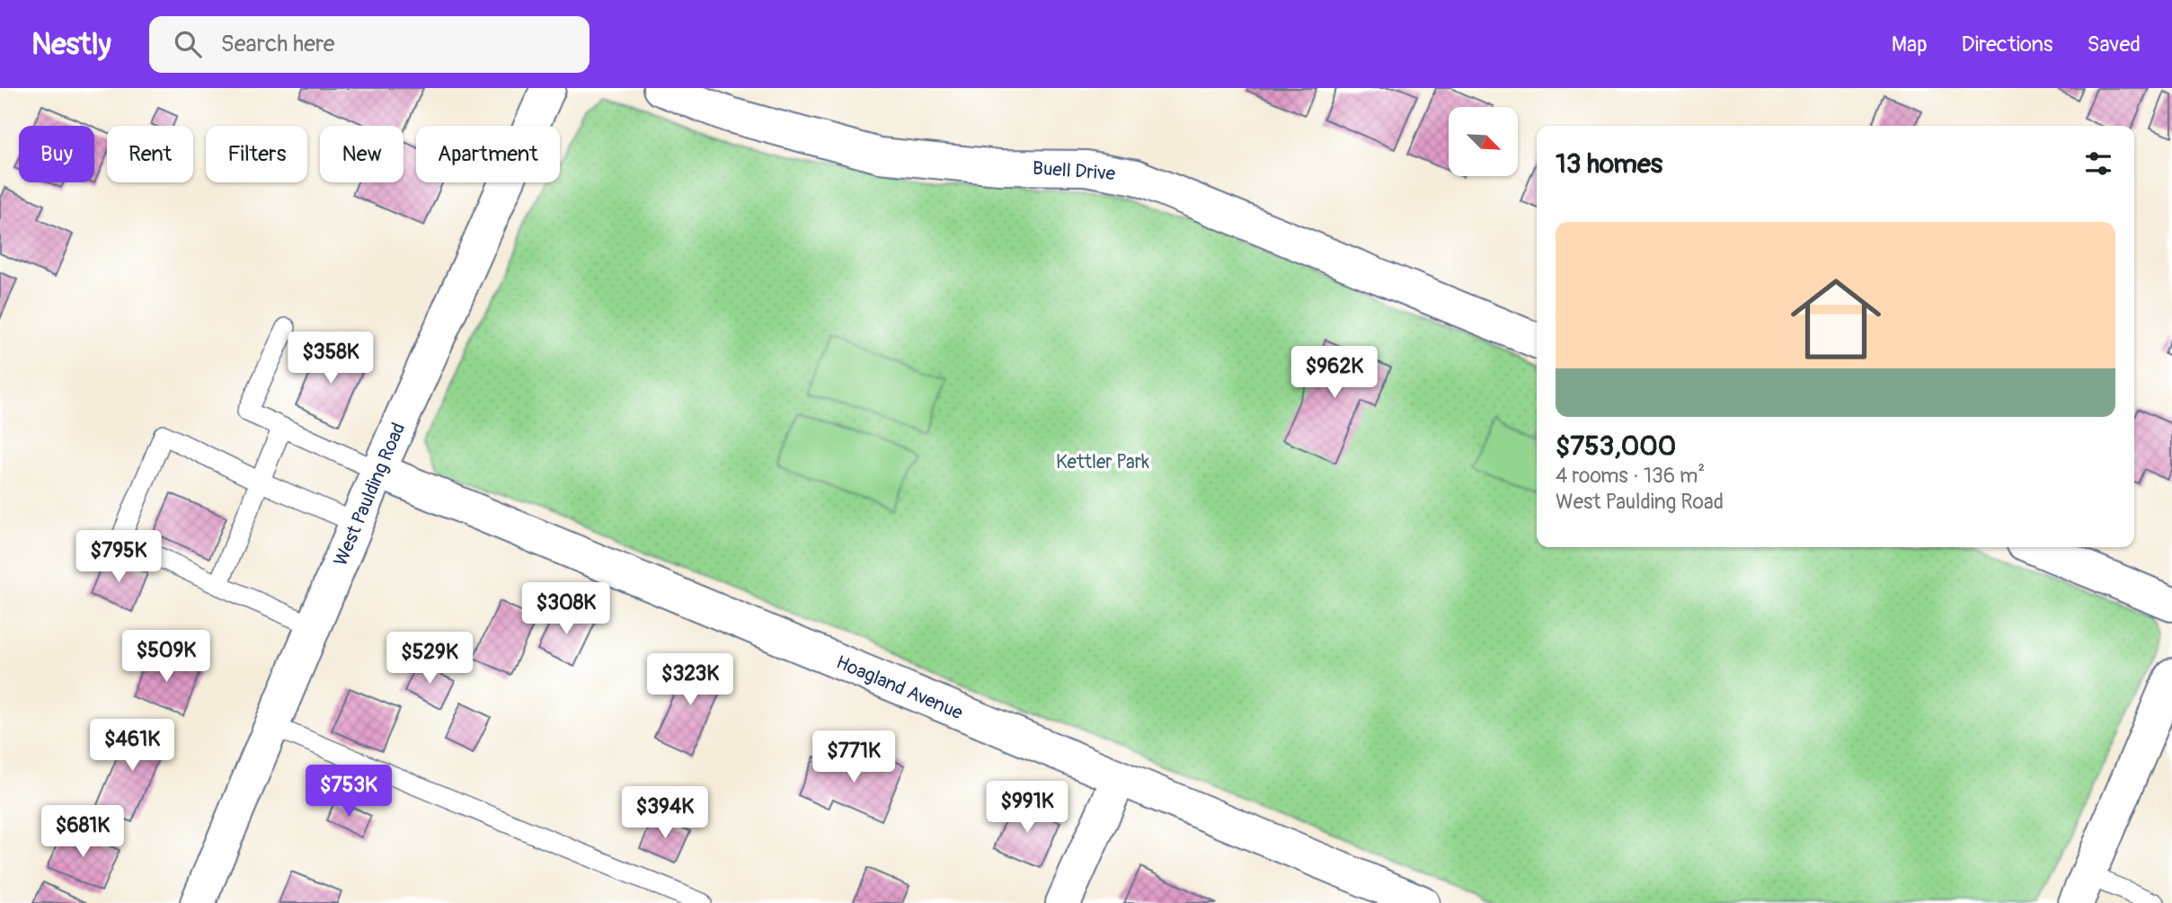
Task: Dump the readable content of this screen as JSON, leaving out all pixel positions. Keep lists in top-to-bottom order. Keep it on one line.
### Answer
{"streets":{"street":["Buell Drive","West Paulding Road","Hoagland Avenue"]},"crossings":[["West Paulding Road","Hoagland Avenue"]],"parks":["Kettler Park"],"north":"bottom right","page":{"header":"Nestly","search":"Search here","nav":["Map","Directions","Saved"],"chip":["Buy","Rent","Filters","New","Apartment"],"heading":"13 homes","list":[{"name":"$753,000","note":"4 rooms · 136 m² · West Paulding Road"}],"price":["$358K","$962K","$795K","$308K","$509K","$529K","$323K","$461K","$771K","$753K","$991K","$394K","$681K"]}}
